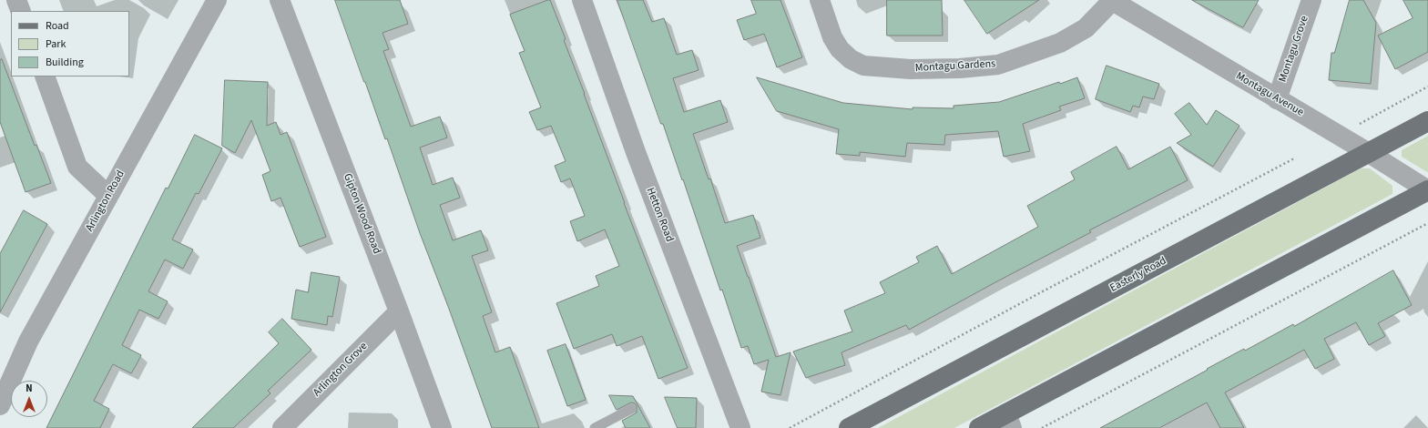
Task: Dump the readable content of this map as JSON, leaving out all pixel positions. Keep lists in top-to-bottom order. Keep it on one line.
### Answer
{"streets":{"main road":["Easterly Road"],"street":["Montagu Grove","Montagu Gardens","Montagu Avenue","Arlington Road","Gipton Wood Road","Hetton Road","Arlington Grove"]},"crossings":[["Montagu Grove","Montagu Avenue"],["Montagu Gardens","Montagu Avenue"],["Montagu Avenue","Easterly Road"],["Gipton Wood Road","Arlington Grove"]],"legend":["Road","Park","Building"],"north":"top"}
